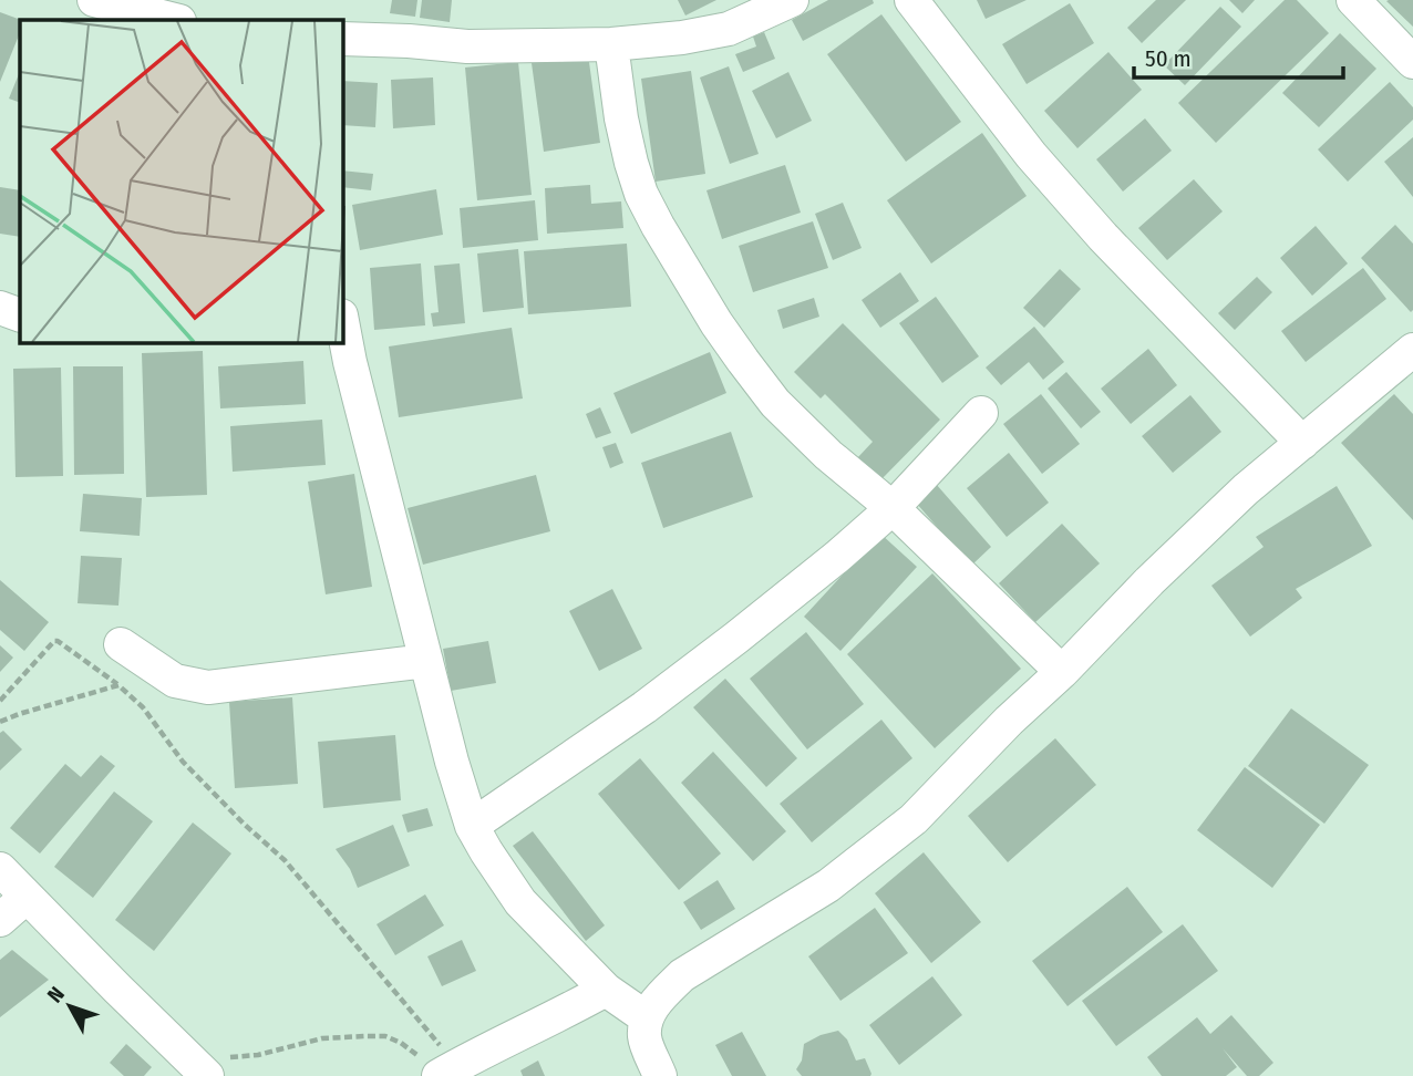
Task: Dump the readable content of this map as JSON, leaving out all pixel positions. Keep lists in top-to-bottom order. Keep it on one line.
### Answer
{"scale_bar":"50 m","north":"top left"}
